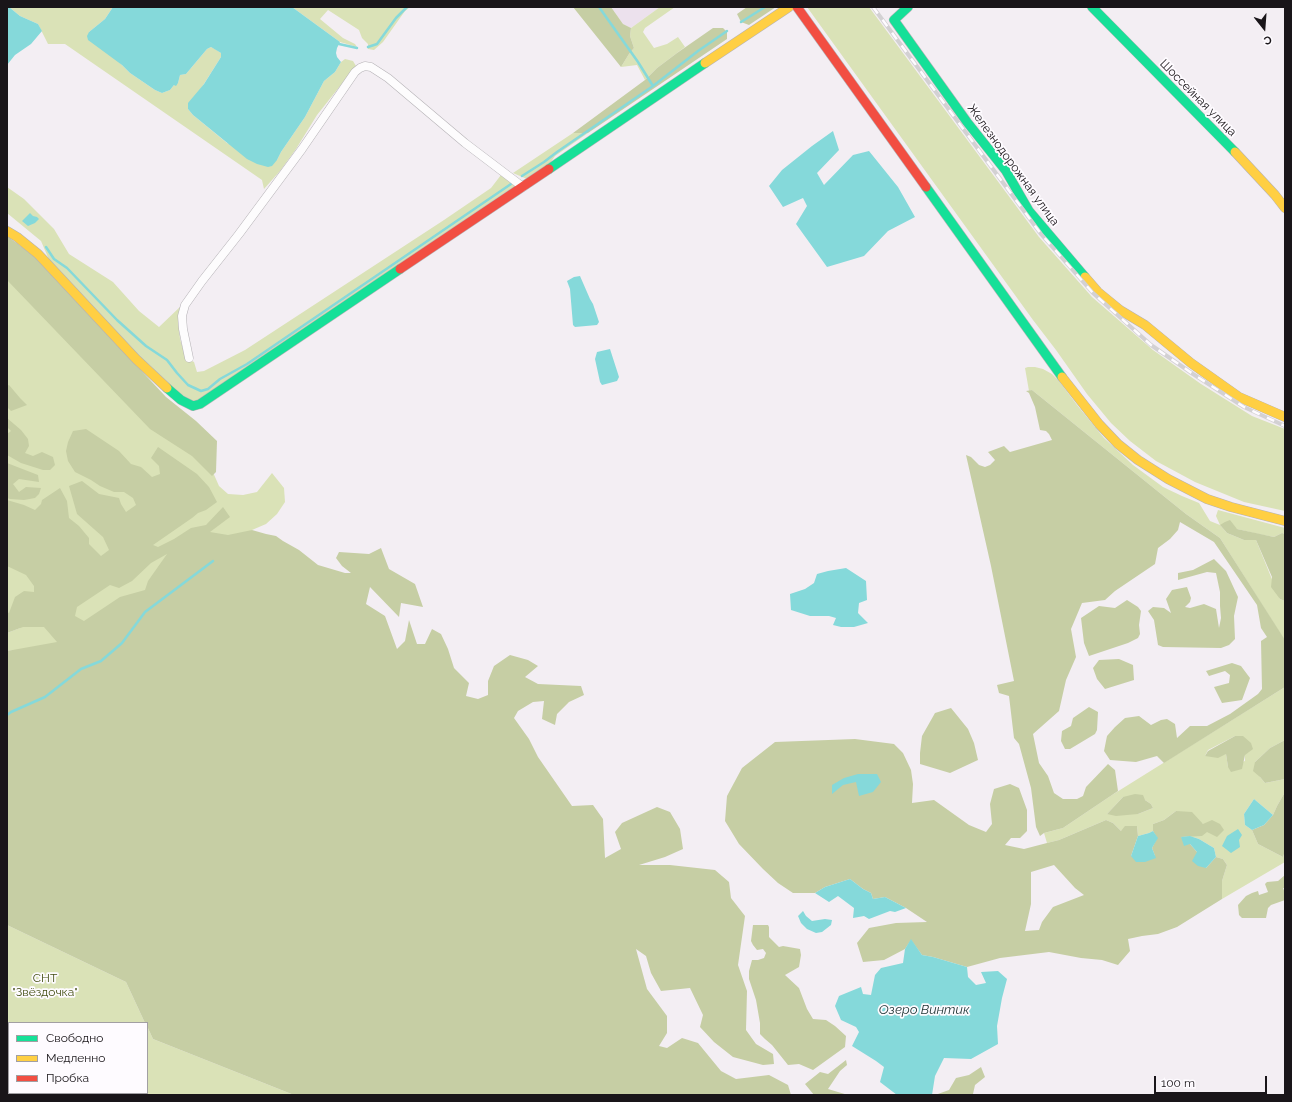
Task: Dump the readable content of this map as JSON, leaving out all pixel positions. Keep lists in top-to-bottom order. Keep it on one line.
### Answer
{"streets":{"street":["Шоссейная улица","Железнодорожная улица"]},"water":["Озеро Винтик"],"parks":["СНТ \"Звёздочка\""],"legend":["Свободно","Медленно","Пробка"],"scale_bar":"100 m","north":"bottom"}
